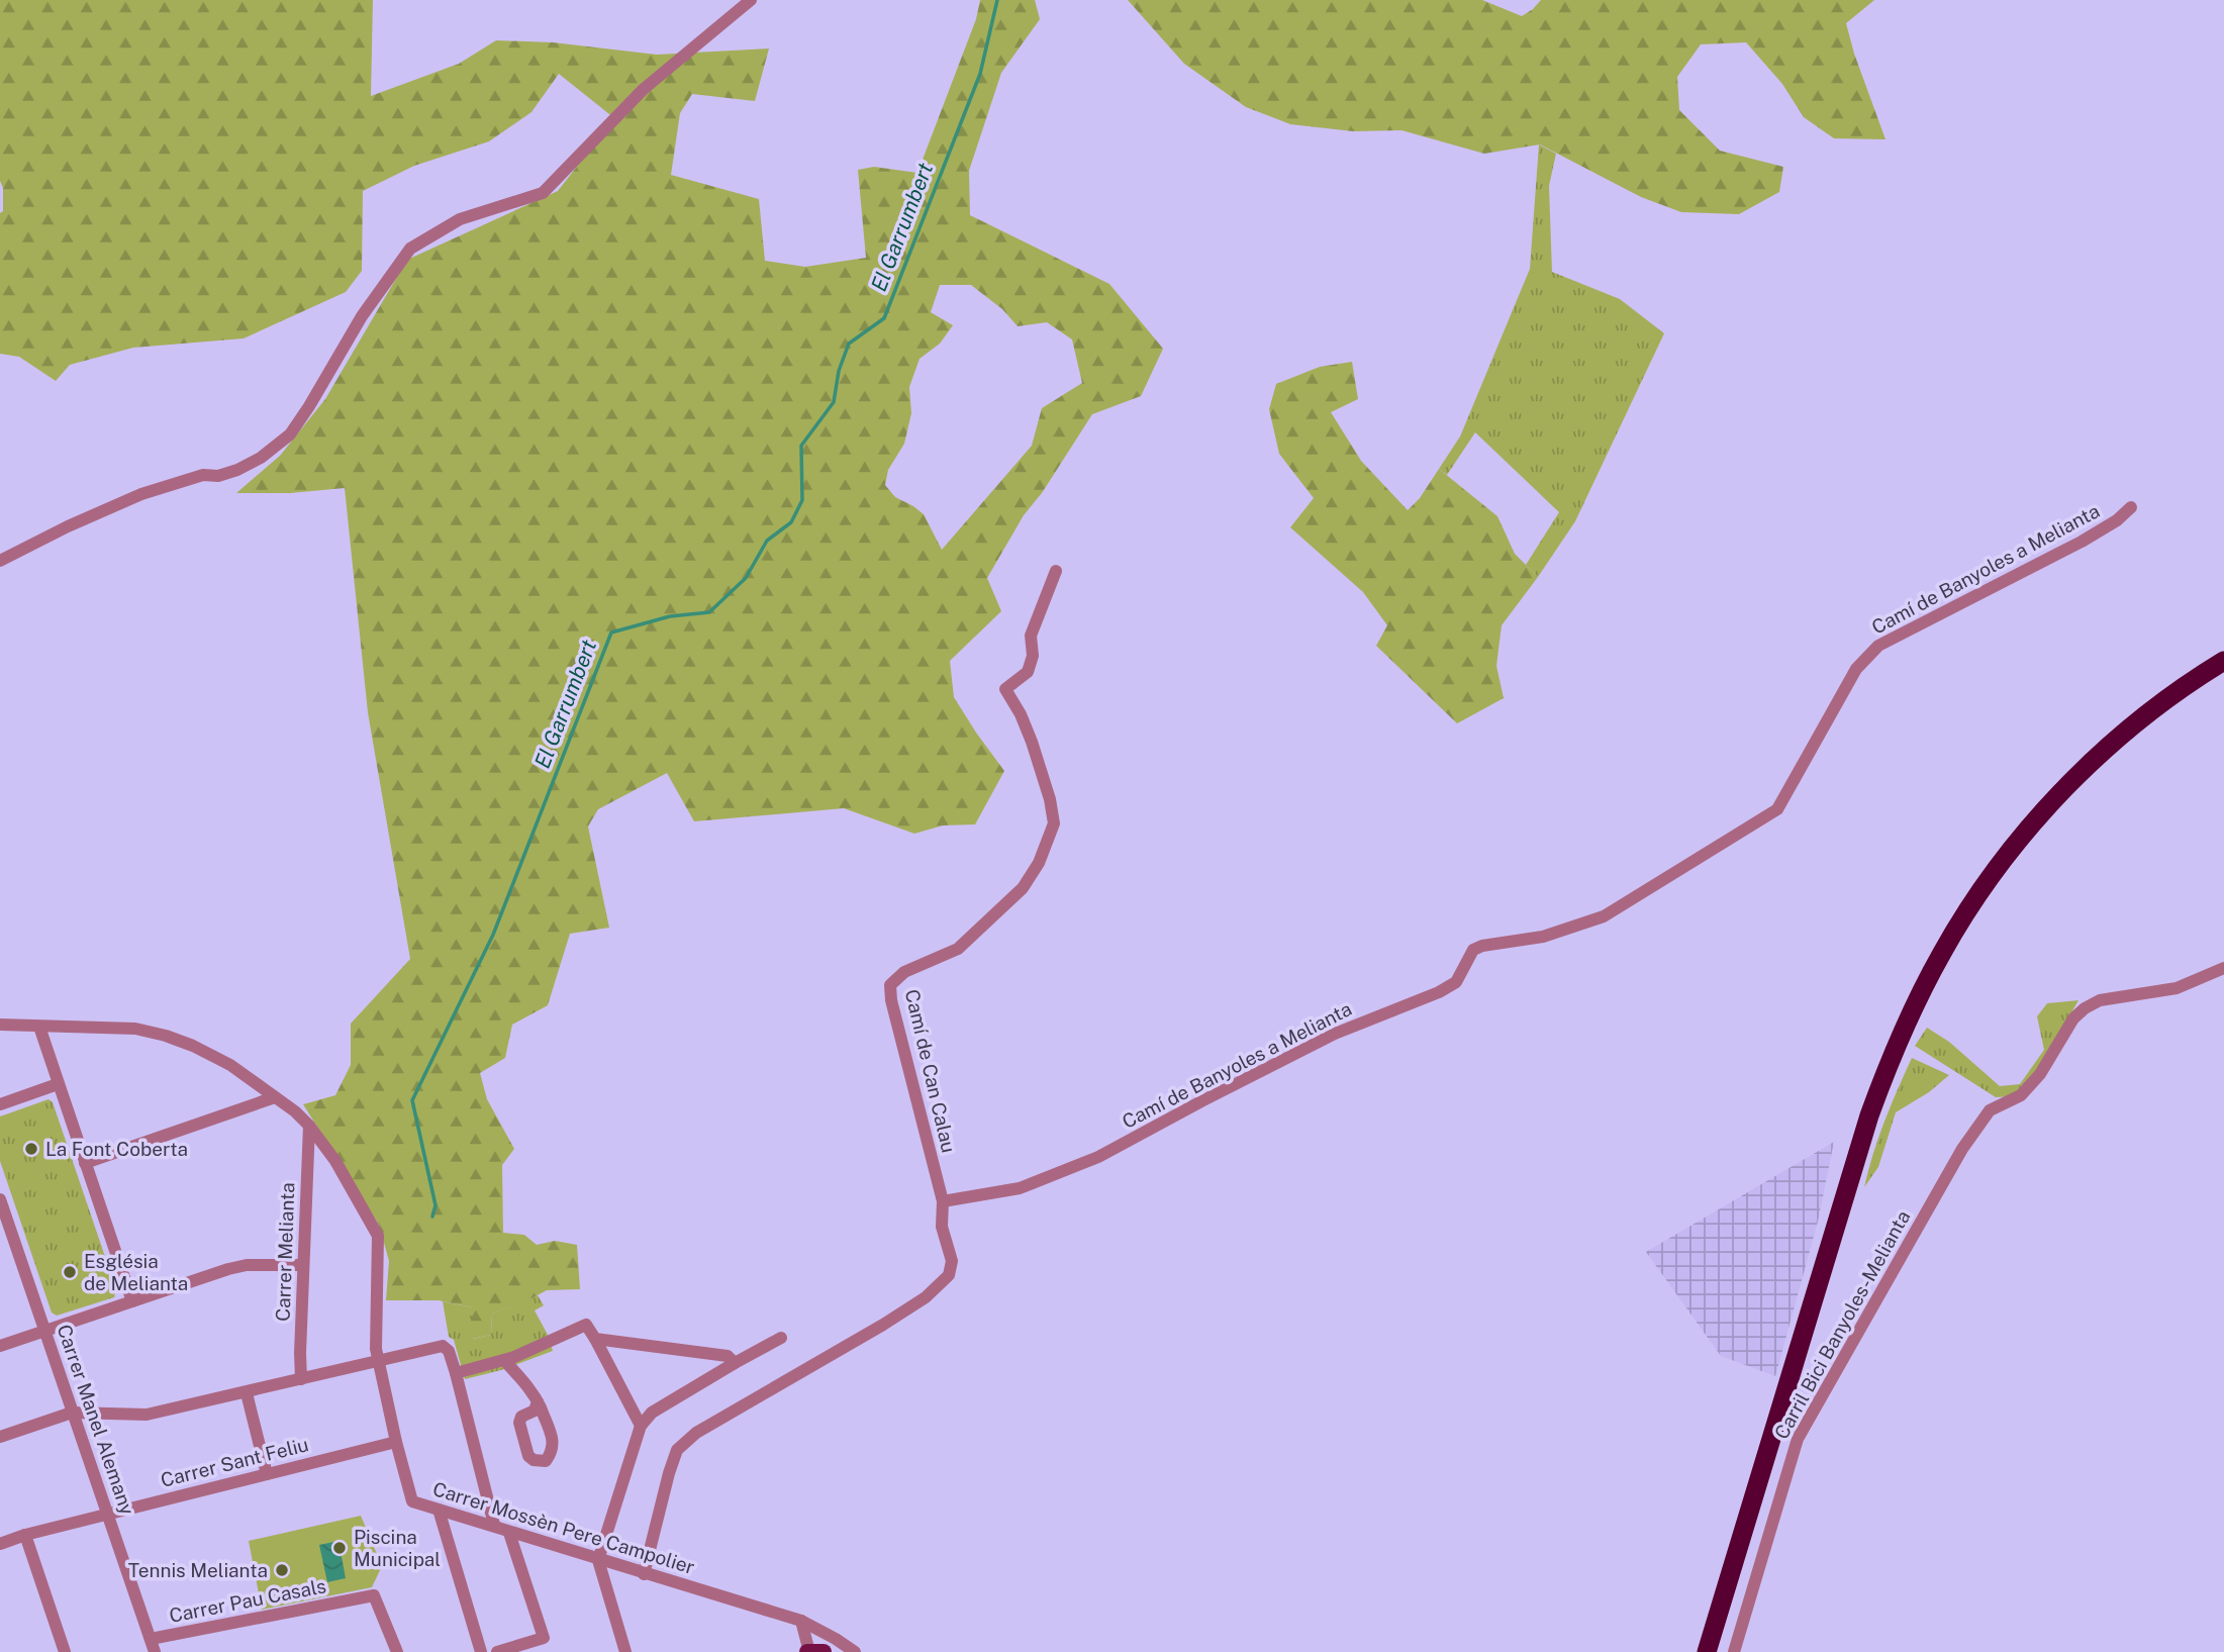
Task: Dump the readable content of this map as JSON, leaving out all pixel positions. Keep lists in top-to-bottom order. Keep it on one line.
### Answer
{"streets":{"street":["Camí de Banyoles a Melianta","Camí de Can Calau","Carrer Melianta","Carril Bici Banyoles-Melianta","Carrer Manel Alemany","Carrer Sant Feliu","Carrer Mossèn Pere Campolier","Carrer Pau Casals"]},"crossings":[["Camí de Banyoles a Melianta","Camí de Can Calau"],["Camí de Can Calau","Carrer Mossèn Pere Campolier"],["Carrer Melianta","Carrer Mossèn Pere Campolier"],["Carrer Manel Alemany","Carrer Sant Feliu"],["Carrer Manel Alemany","Carrer Pau Casals"],["Carrer Sant Feliu","Carrer Mossèn Pere Campolier"]],"water":["El Garrumbert"],"places":["La Font Coberta","Església de Melianta","Piscina Municipal","Tennis Melianta"]}
